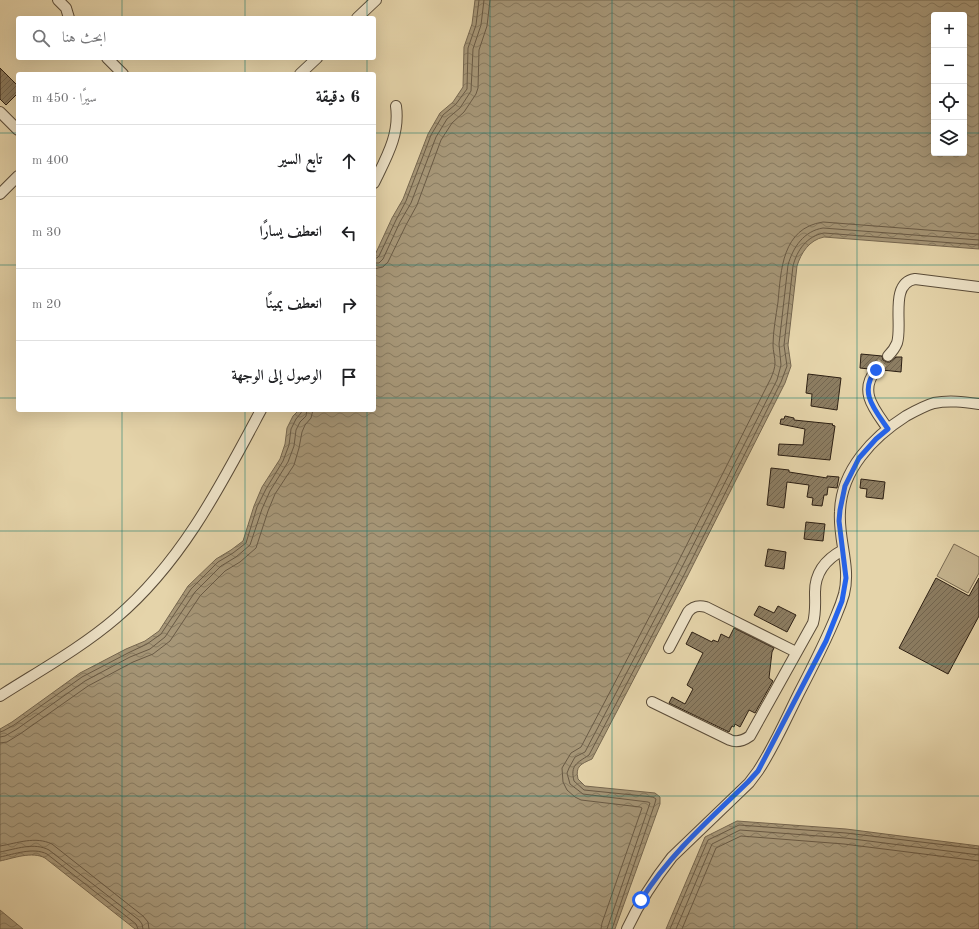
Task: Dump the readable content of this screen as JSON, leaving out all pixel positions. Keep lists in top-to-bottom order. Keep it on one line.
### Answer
{"page":{"map_buttons":["+","−"],"search":"ابحث هنا","heading":["6 دقيقة","سيرًا · 450 m"],"list":[["تابع السير","400 m"],["انعطف يسارًا","30 m"],["انعطف يمينًا","20 m"],"الوصول إلى الوجهة"]}}
